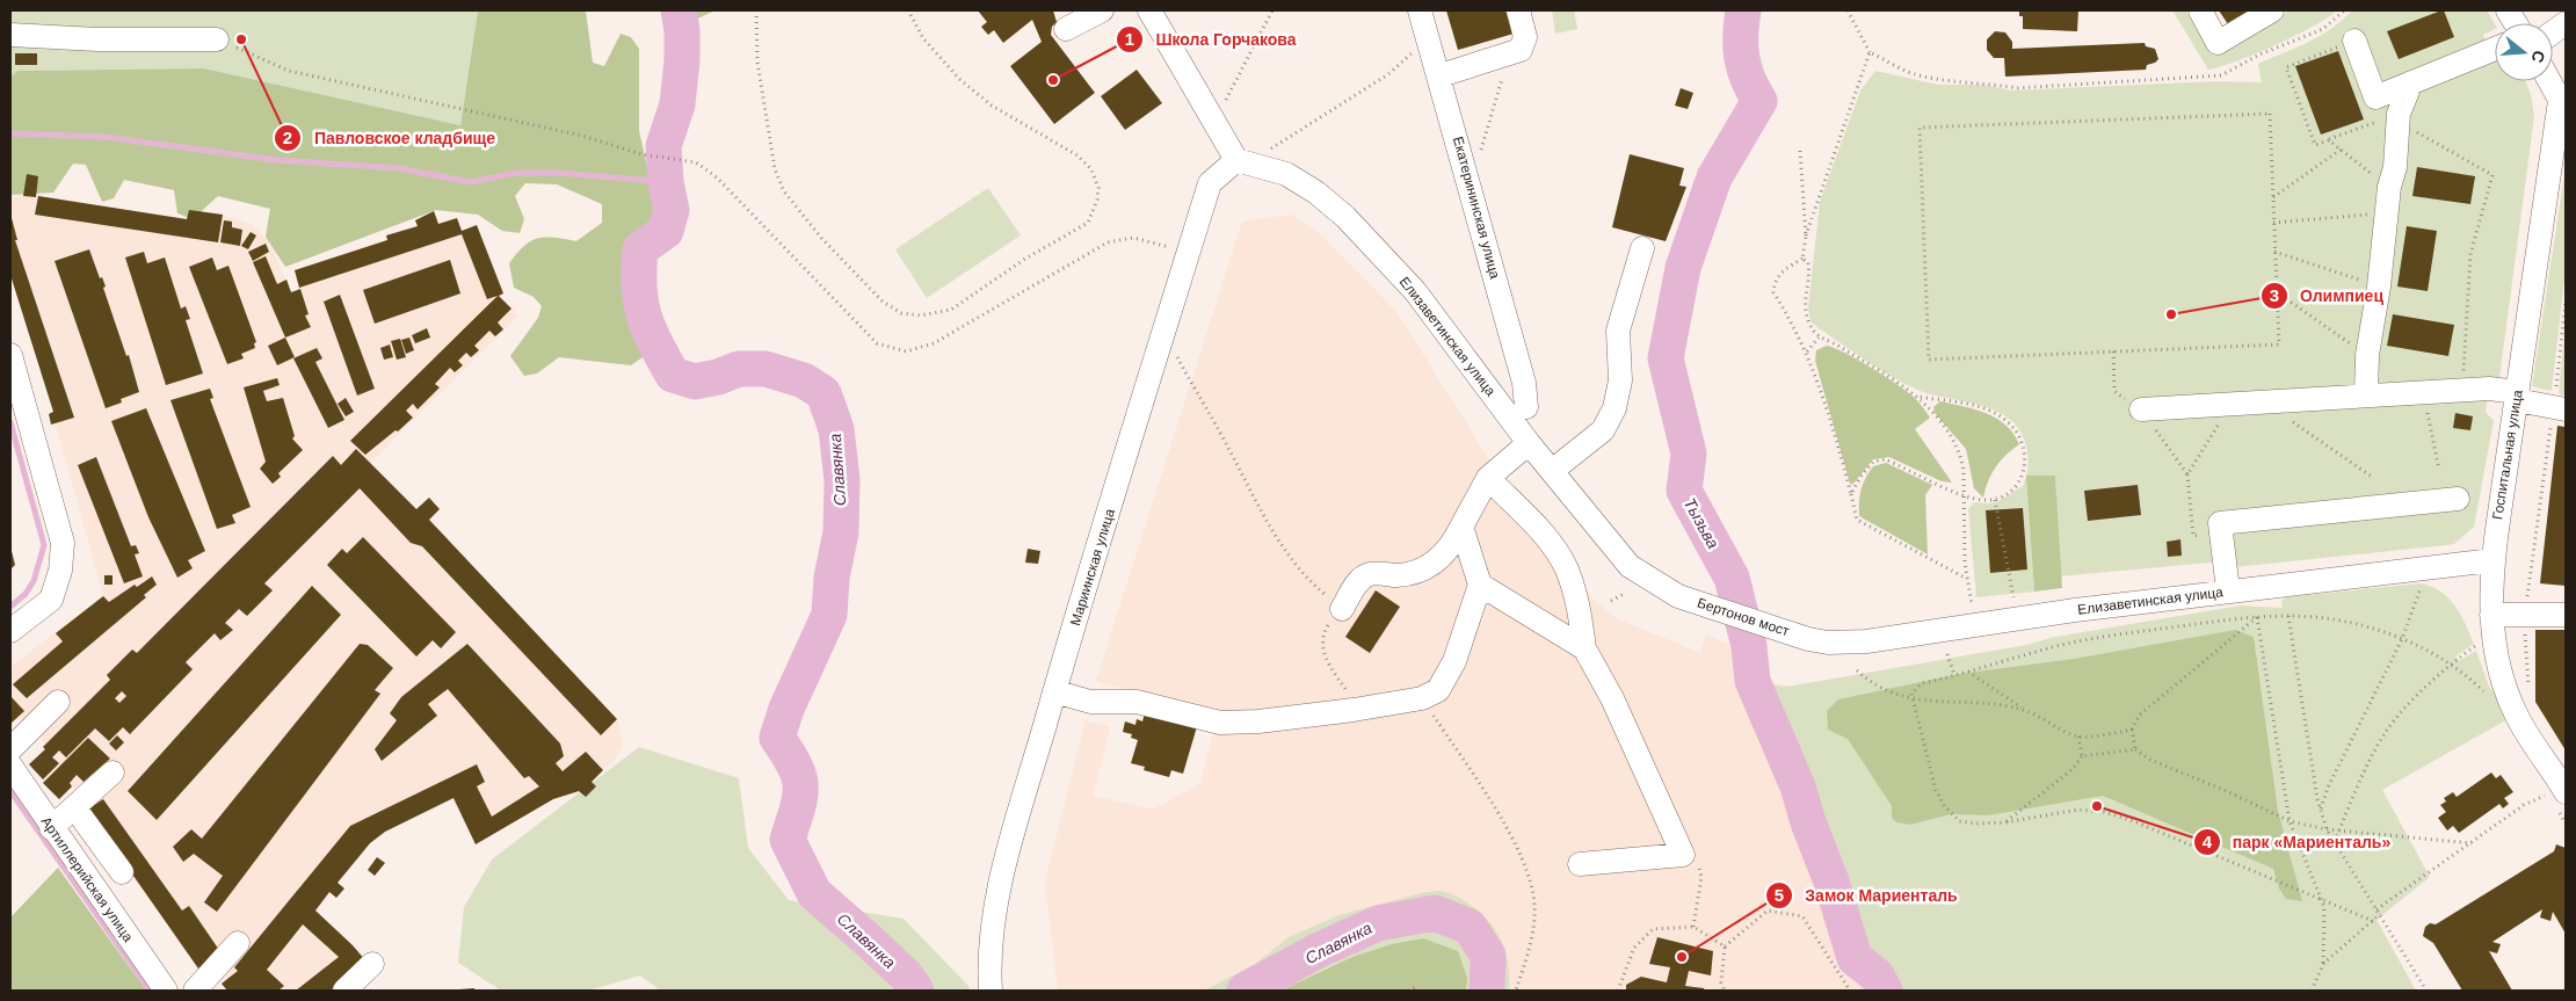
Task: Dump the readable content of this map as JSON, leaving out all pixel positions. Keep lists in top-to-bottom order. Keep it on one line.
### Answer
{"streets":{"street":["Екатерининская улица","Елизаветинская улица","Госпитальная улица","Мариинская улица","Бертонов мост","Артиллерийская улица"]},"crossings":[["Елизаветинская улица","Госпитальная улица"],["Елизаветинская улица","Мариинская улица"],["Елизаветинская улица","Бертонов мост"]],"water":["Славянка","Тызьва"],"places":["Павловское кладбище","Школа Горчакова","Олимпиец","парк «Мариенталь»","Замок Мариенталь"],"north":"right"}
